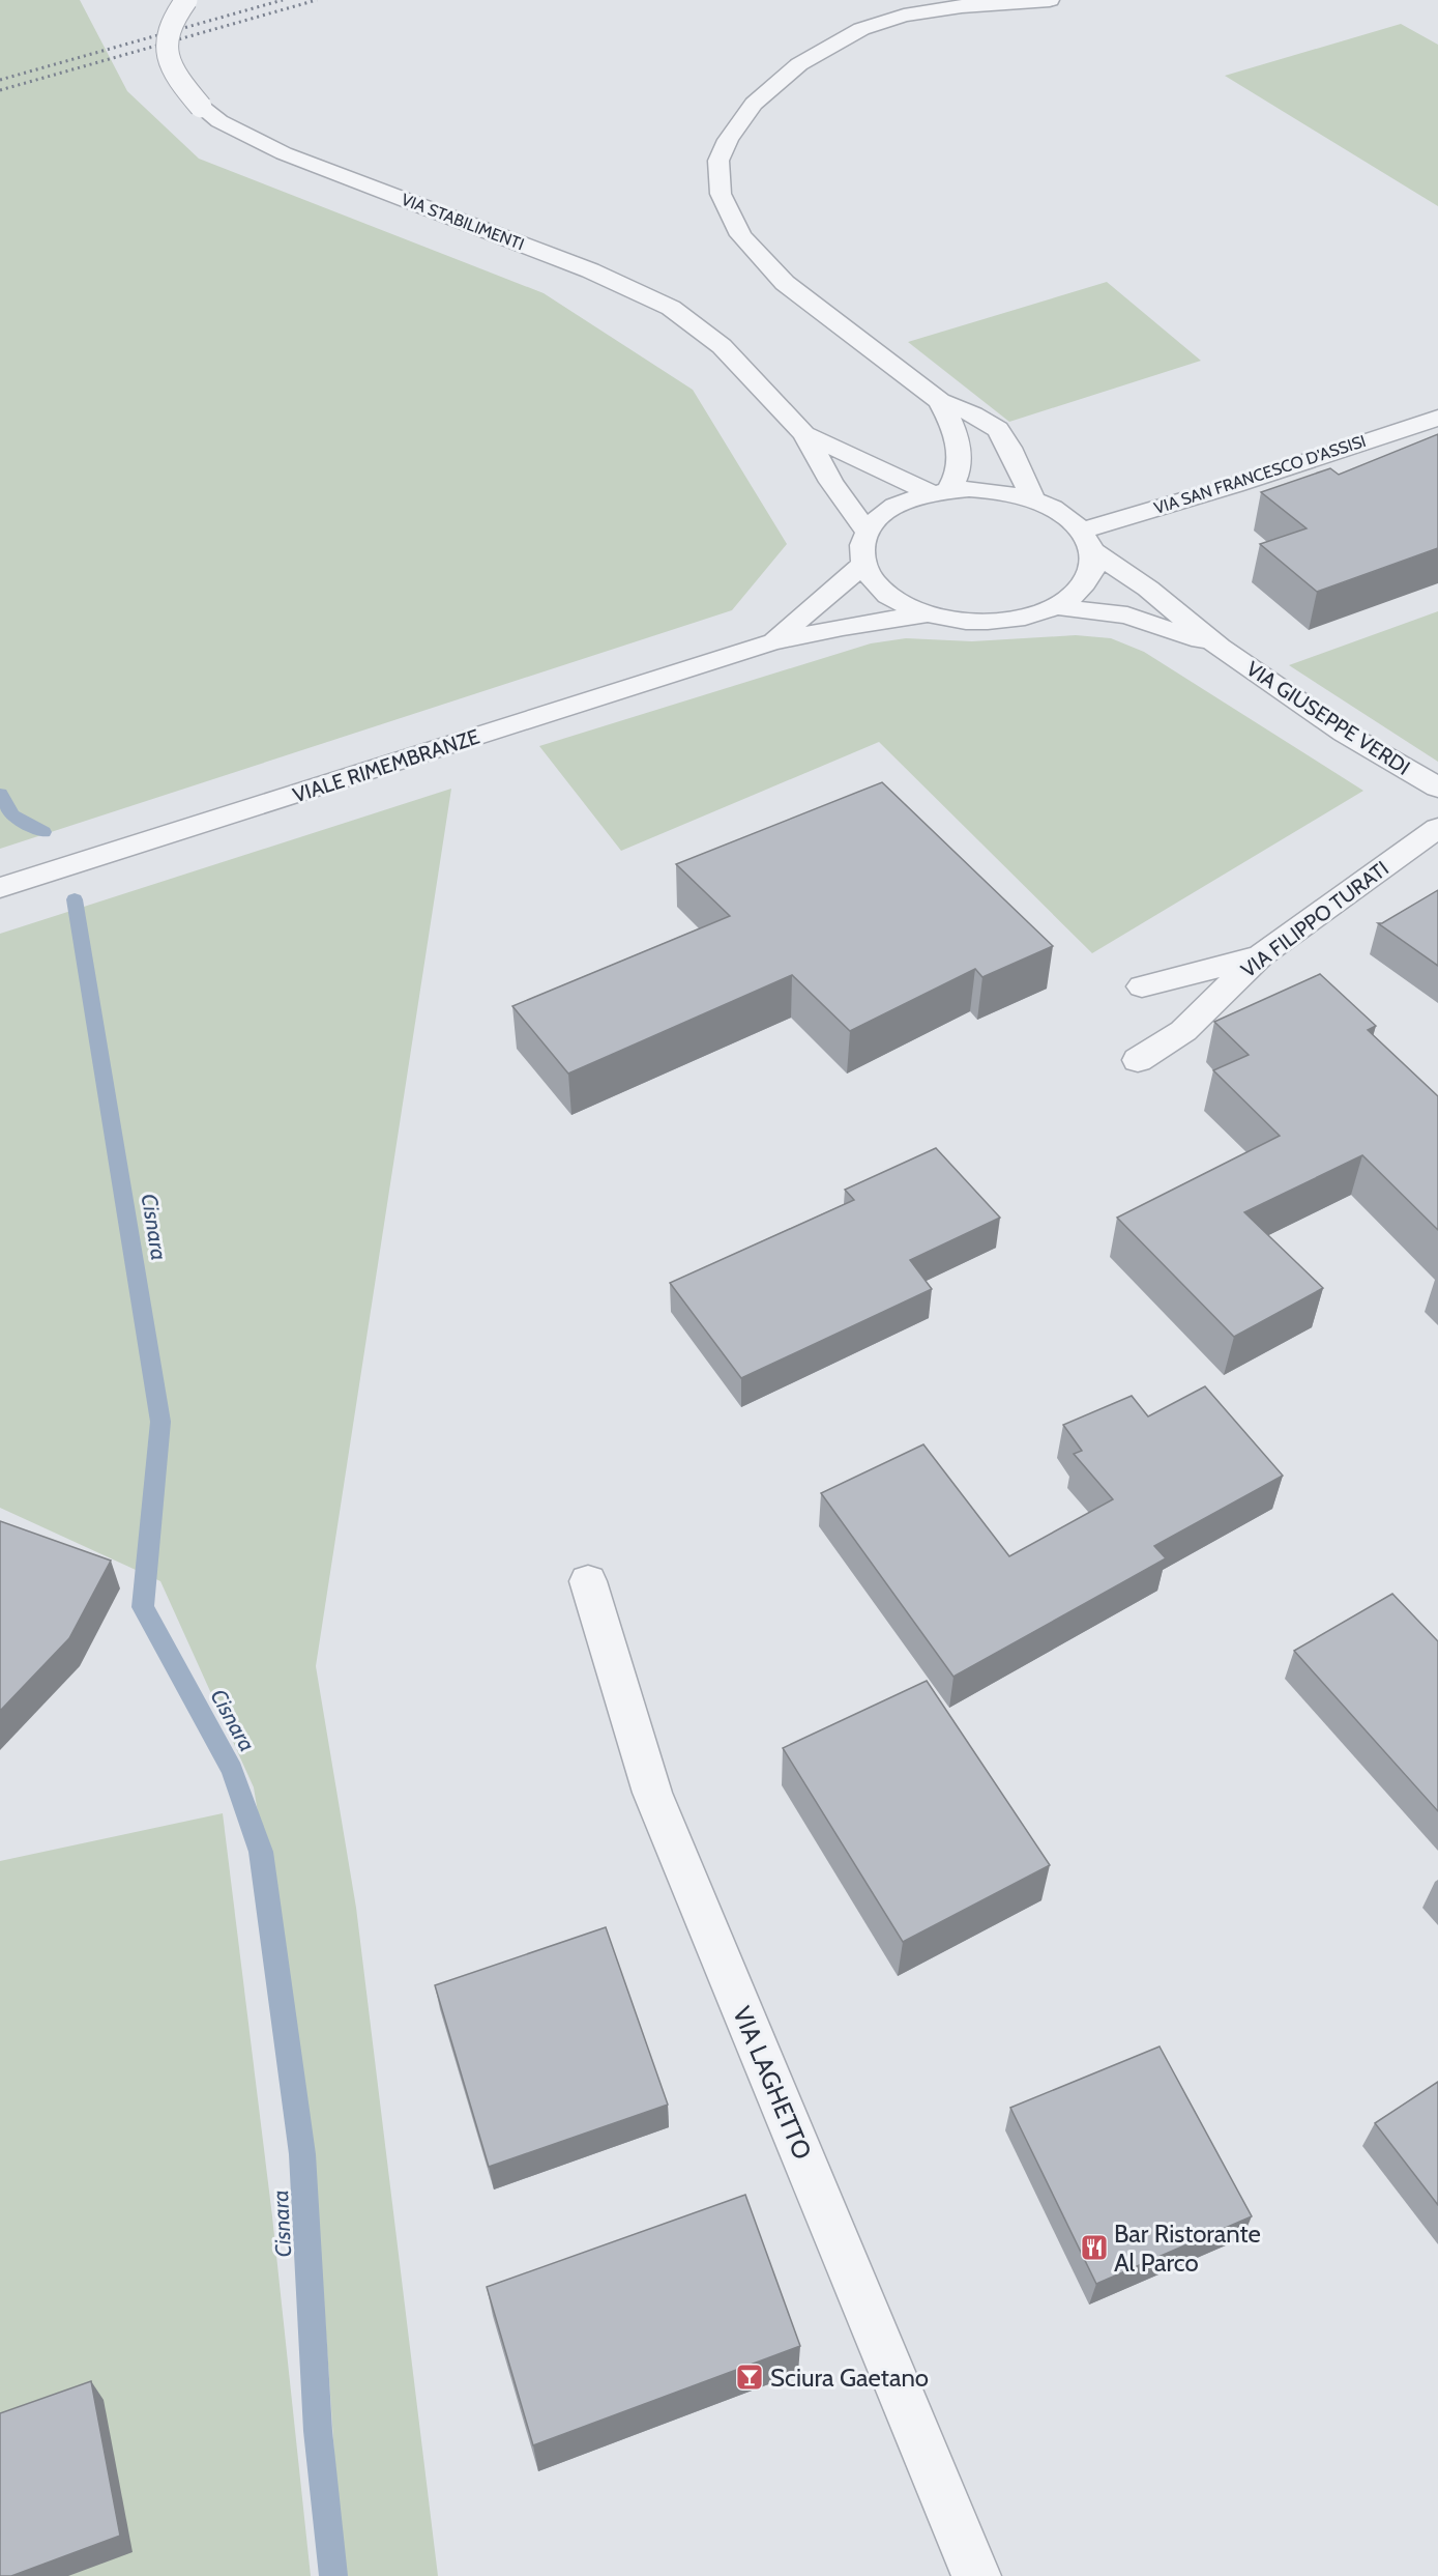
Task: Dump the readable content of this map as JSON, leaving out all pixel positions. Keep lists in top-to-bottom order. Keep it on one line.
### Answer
{"streets":{"street":["VIA STABILIMENTI","VIA SAN FRANCESCO D'ASSISI","VIA GIUSEPPE VERDI","VIALE RIMEMBRANZE","VIA FILIPPO TURATI","VIA LAGHETTO"]},"crossings":[["VIA STABILIMENTI","VIA SAN FRANCESCO D'ASSISI"],["VIA STABILIMENTI","VIA GIUSEPPE VERDI"],["VIA STABILIMENTI","VIALE RIMEMBRANZE"],["VIA SAN FRANCESCO D'ASSISI","VIA GIUSEPPE VERDI"],["VIA SAN FRANCESCO D'ASSISI","VIALE RIMEMBRANZE"],["VIA GIUSEPPE VERDI","VIALE RIMEMBRANZE"]],"water":["Cisnara"],"places":{"restaurant":["Bar Ristorante Al Parco"],"bar":["Sciura Gaetano"]}}
